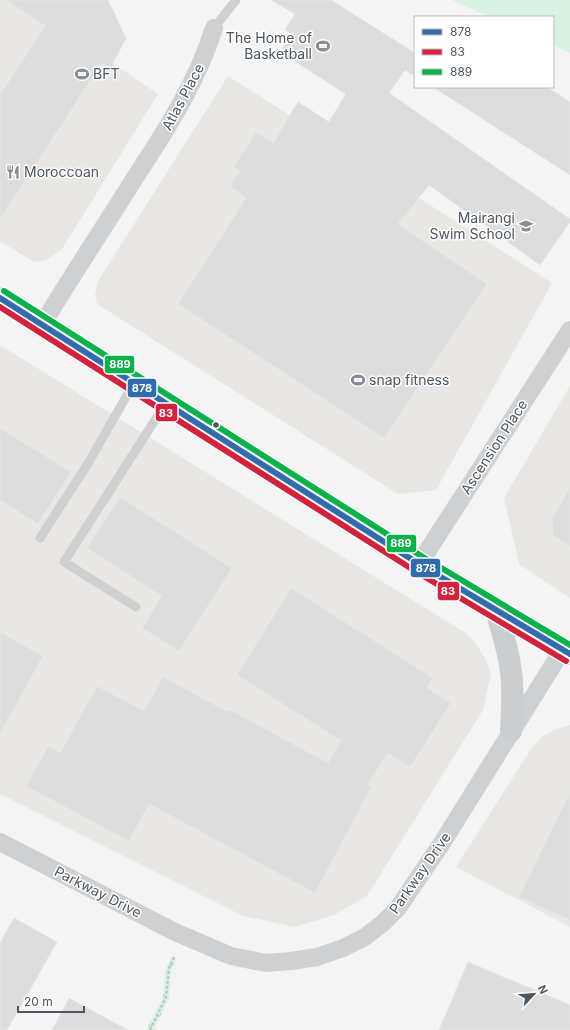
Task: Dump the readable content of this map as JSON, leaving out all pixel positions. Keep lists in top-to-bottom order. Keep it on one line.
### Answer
{"streets":{"street":["Atlas Place","Ascension Place","Parkway Drive"]},"places":{"sports":["The Home of Basketball","BFT","snap fitness"],"restaurant":["Moroccoan"],"school or university":["Mairangi Swim School"]},"lines":["transit line 889","transit line 878","transit line 83"],"legend":["878","83","889"],"scale_bar":"20 m","north":"top right"}
